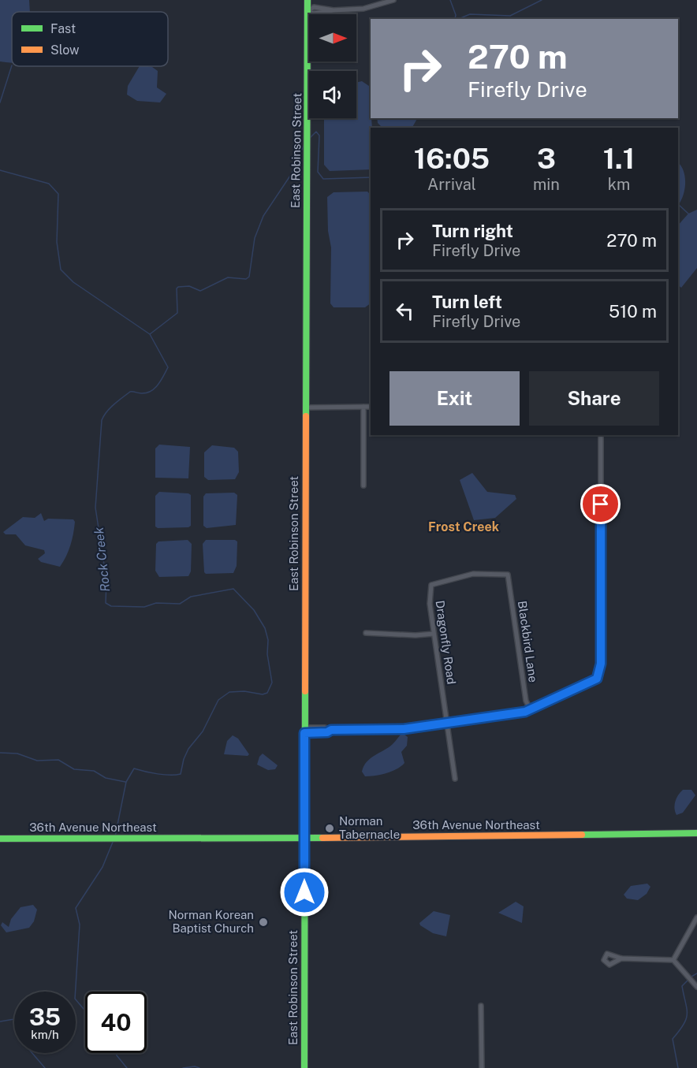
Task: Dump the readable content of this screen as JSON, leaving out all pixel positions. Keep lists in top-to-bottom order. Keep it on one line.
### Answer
{"streets":{"street":["East Robinson Street","Blackbird Lane","Dragonfly Road","36th Avenue Northeast"]},"crossings":[["East Robinson Street","36th Avenue Northeast"],["Blackbird Lane","Dragonfly Road"]],"districts":["Frost Creek"],"water":["Rock Creek"],"places":["Norman Tabernacle","Norman Korean Baptist Church"],"legend":["Fast","Slow"],"north":"right","page":{"turn":["270 m","Firefly Drive"],"eta":["16:05","Arrival","3","min","1.1","km"],"list":[{"name":"Turn right","note":"Firefly Drive","value":"270 m"},{"name":"Turn left","note":"Firefly Drive","value":"510 m"}],"buttons":["Exit","Share"],"speed":"35 km/h","limit":"40"}}
